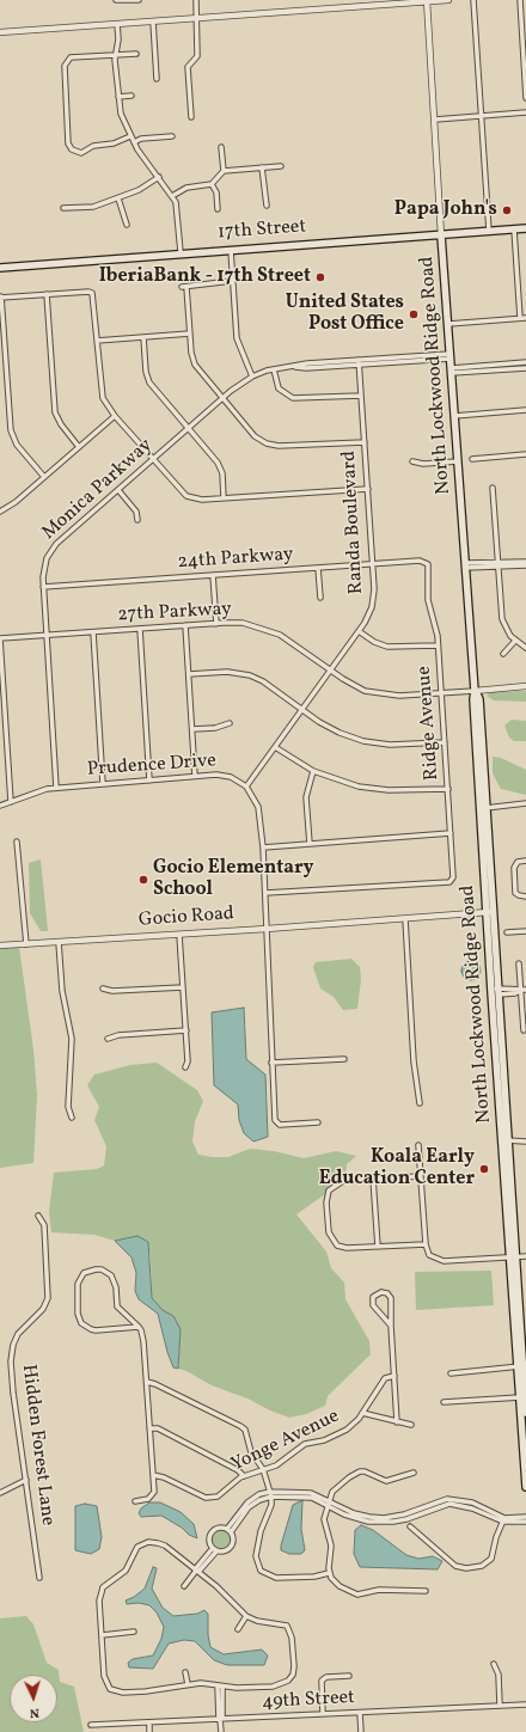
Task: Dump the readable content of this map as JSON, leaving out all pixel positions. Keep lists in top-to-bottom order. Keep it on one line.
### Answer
{"streets":{"main road":["17th Street","North Lockwood Ridge Road"],"street":["Monica Parkway","Randa Boulevard","24th Parkway","27th Parkway","Ridge Avenue","Prudence Drive","Gocio Road","Yonge Avenue","Hidden Forest Lane","49th Street"]},"crossings":[["17th Street","North Lockwood Ridge Road"],["North Lockwood Ridge Road","Monica Parkway"],["North Lockwood Ridge Road","27th Parkway"],["North Lockwood Ridge Road","Gocio Road"],["Monica Parkway","Randa Boulevard"],["Monica Parkway","24th Parkway"],["Monica Parkway","27th Parkway"],["Monica Parkway","Prudence Drive"],["Randa Boulevard","24th Parkway"],["Randa Boulevard","27th Parkway"],["Randa Boulevard","Prudence Drive"],["24th Parkway","Ridge Avenue"],["27th Parkway","Ridge Avenue"]],"places":["Papa John's","IberiaBank - 17th Street","United States Post Office","Gocio Elementary School","Koala Early Education Center"],"north":"bottom"}
